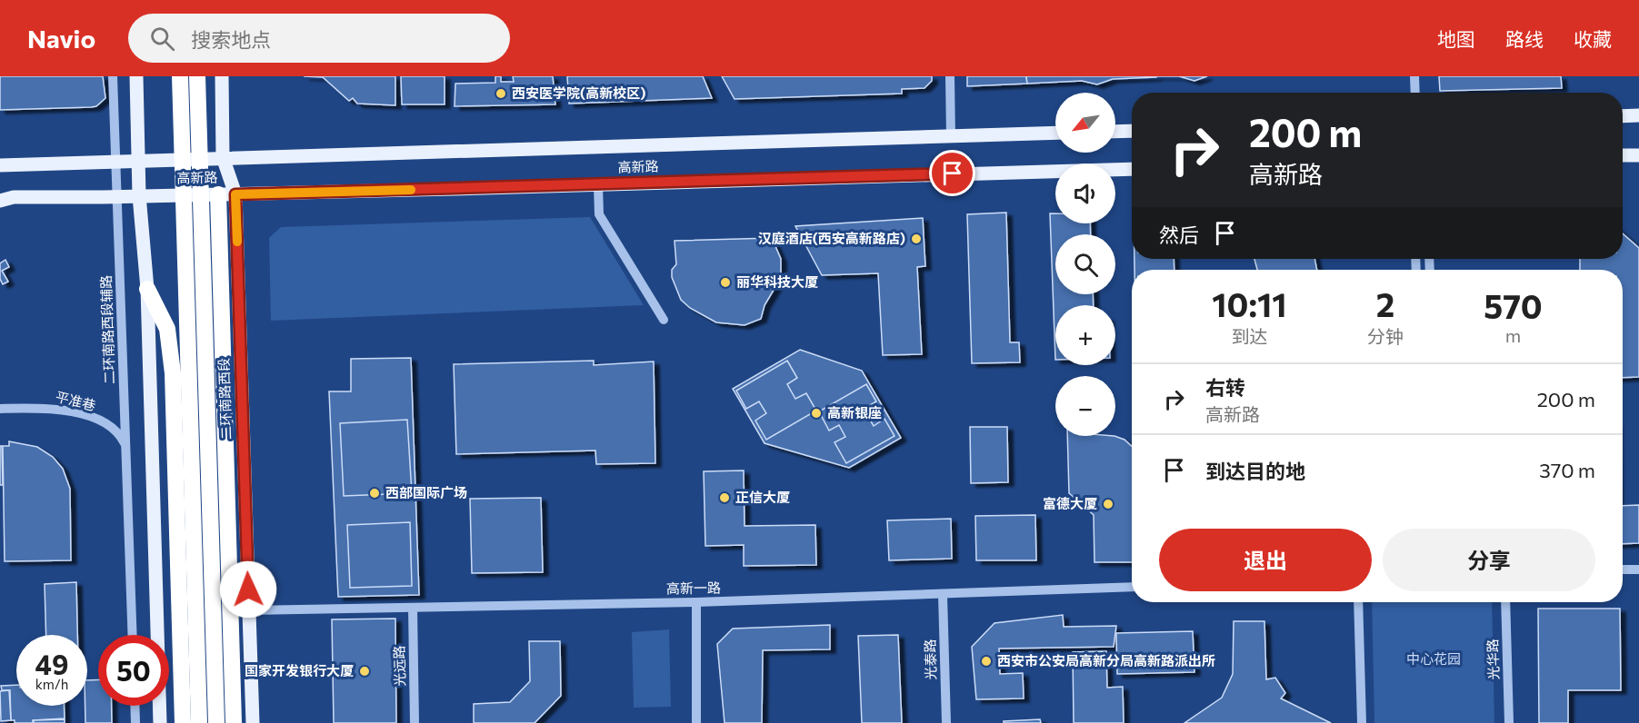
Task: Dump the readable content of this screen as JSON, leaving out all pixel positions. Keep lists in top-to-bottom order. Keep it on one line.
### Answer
{"streets":{"highway":["二环南路西段"],"main road":["高新路"],"street":["二环南路西段辅路","平准巷","高新一路","光泰路","光华路","光远路"]},"crossings":[["高新路","二环南路西段辅路"],["高新路","二环南路西段"],["二环南路西段辅路","平准巷"],["二环南路西段","高新一路"],["高新一路","光泰路"],["高新一路","光远路"]],"parks":["中心花园"],"places":["西安医学院(高新校区)","汉庭酒店(西安高新路店)","丽华科技大厦","高新银座","西部国际广场","正信大厦","富德大厦","西安市公安局高新分局高新路派出所","国家开发银行大厦"],"north":"bottom left","page":{"header":"Navio","search":"搜索地点","nav":["地图","路线","收藏"],"map_buttons":["+","−"],"turn":["200 m","高新路"],"then":"然后","eta":["10:11","到达","2","分钟","570","m"],"list":[{"name":"右转","note":"高新路","value":"200 m"},{"name":"到达目的地","value":"370 m"}],"buttons":["退出","分享"],"speed":"49 km/h","limit":"50"}}
